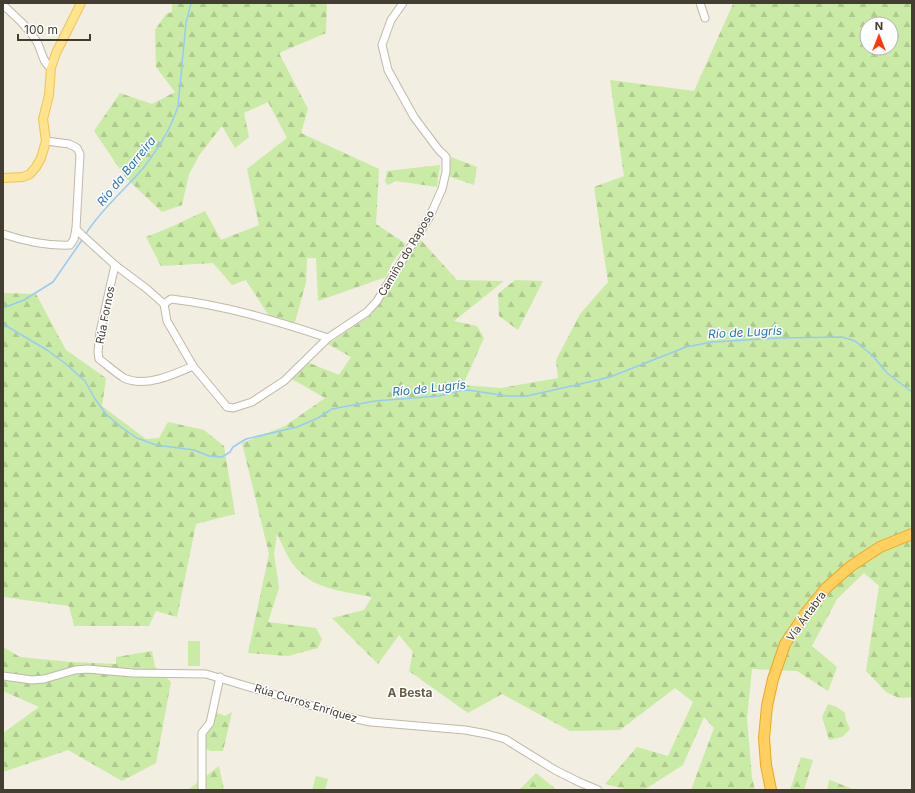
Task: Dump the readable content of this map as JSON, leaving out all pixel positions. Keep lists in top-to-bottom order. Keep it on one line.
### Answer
{"streets":{"highway":["Vía Ártabra"],"street":["Camiño do Raposo","Rúa Fornos","Rúa Curros Enríquez"]},"districts":["A Besta"],"water":["Río da Barreira","Río de Lugrís"],"scale_bar":"100 m","north":"top"}
